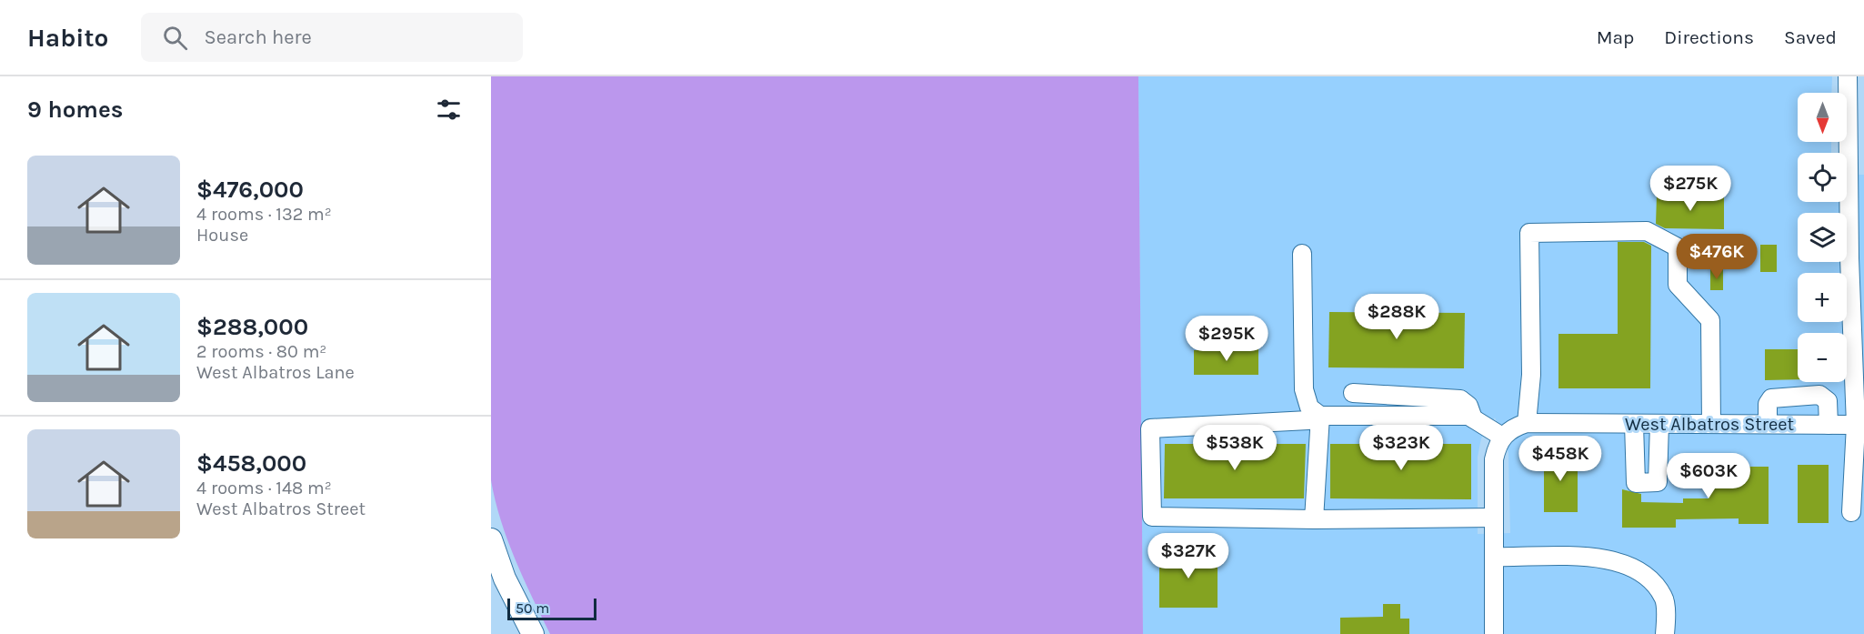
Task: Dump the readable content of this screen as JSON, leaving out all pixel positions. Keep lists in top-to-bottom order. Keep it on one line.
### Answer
{"streets":{"street":["West Albatros Street"]},"scale_bar":"50 m","north":"bottom","page":{"header":"Habito","search":"Search here","nav":["Map","Directions","Saved"],"heading":"9 homes","map_buttons":["+","−"],"list":[{"name":"$476,000","note":"4 rooms · 132 m² · House"},{"name":"$288,000","note":"2 rooms · 80 m² · West Albatros Lane"},{"name":"$458,000","note":"4 rooms · 148 m² · West Albatros Street"}],"price":["$275K","$476K","$288K","$295K","$538K","$323K","$458K","$603K","$327K"],"scale":"50 m"}}
